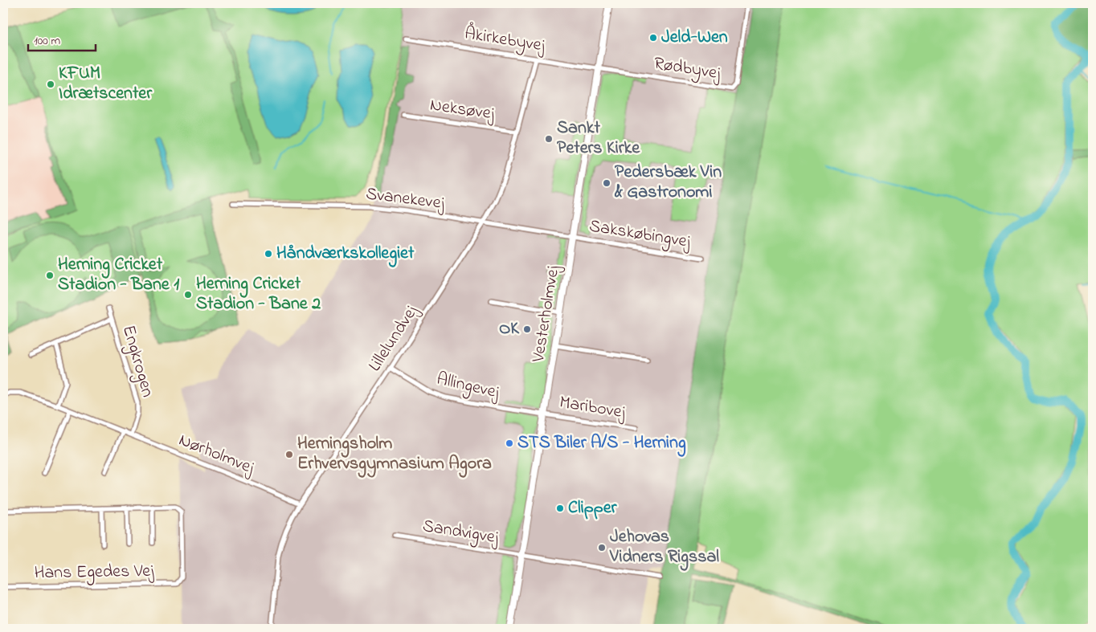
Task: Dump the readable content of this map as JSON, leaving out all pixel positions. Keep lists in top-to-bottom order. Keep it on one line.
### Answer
{"streets":{"street":["Åkirkebyvej","Rødbyvej","Neksøvej","Svanekevej","Sakskøbingvej","Vesterholmvej","Lillelundvej","Engkrogen","Allingevej","Maribovej","Nørholmvej","Sandvigvej","Hans Egedes Vej"]},"crossings":[["Åkirkebyvej","Rødbyvej"],["Åkirkebyvej","Vesterholmvej"],["Åkirkebyvej","Lillelundvej"],["Rødbyvej","Vesterholmvej"],["Neksøvej","Lillelundvej"],["Svanekevej","Sakskøbingvej"],["Svanekevej","Vesterholmvej"],["Svanekevej","Lillelundvej"],["Sakskøbingvej","Vesterholmvej"],["Vesterholmvej","Allingevej"],["Vesterholmvej","Maribovej"],["Vesterholmvej","Sandvigvej"],["Lillelundvej","Allingevej"],["Lillelundvej","Nørholmvej"],["Engkrogen","Nørholmvej"],["Allingevej","Maribovej"]],"places":["Jeld-Wen","KFUM Idrætscenter","Sankt Peters Kirke","Pedersbæk Vin & Gastronomi","Håndværkskollegiet","Herning Cricket Stadion - Bane 1","Herning Cricket Stadion - Bane 2","OK","STS Biler A/S - Herning","Herningsholm Erhvervsgymnasium Agora","Clipper","Jehovas Vidners Rigssal"],"scale_bar":"100 m"}
